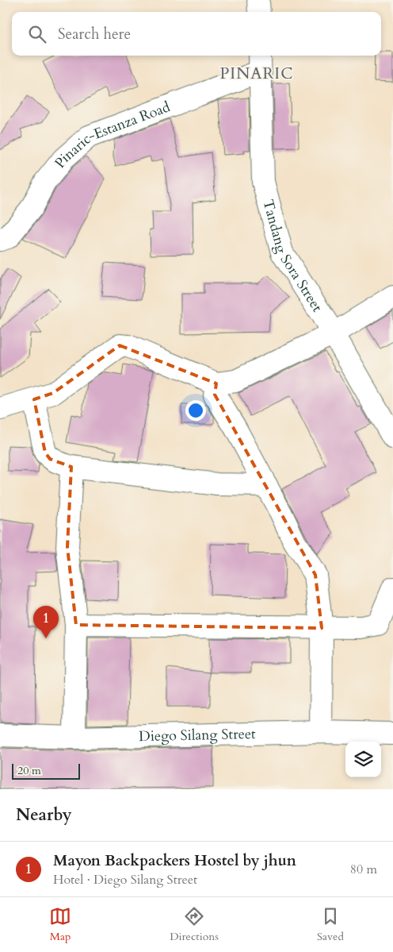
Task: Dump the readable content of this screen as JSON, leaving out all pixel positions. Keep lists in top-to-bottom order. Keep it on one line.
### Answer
{"streets":{"street":["Pinaric-Estanza Road","Tandang Sora Street","Diego Silang Street"]},"crossings":[["Pinaric-Estanza Road","Tandang Sora Street"]],"districts":["PINARIC"],"scale_bar":"20 m","page":{"search":"Search here","pins":"1","scale":"20 m","heading":"Nearby","list":[{"mark":"1","name":"Mayon Backpackers Hostel by jhun","note":"Hotel · Diego Silang Street","value":"80 m"}],"nav":["Map","Directions","Saved"]}}
